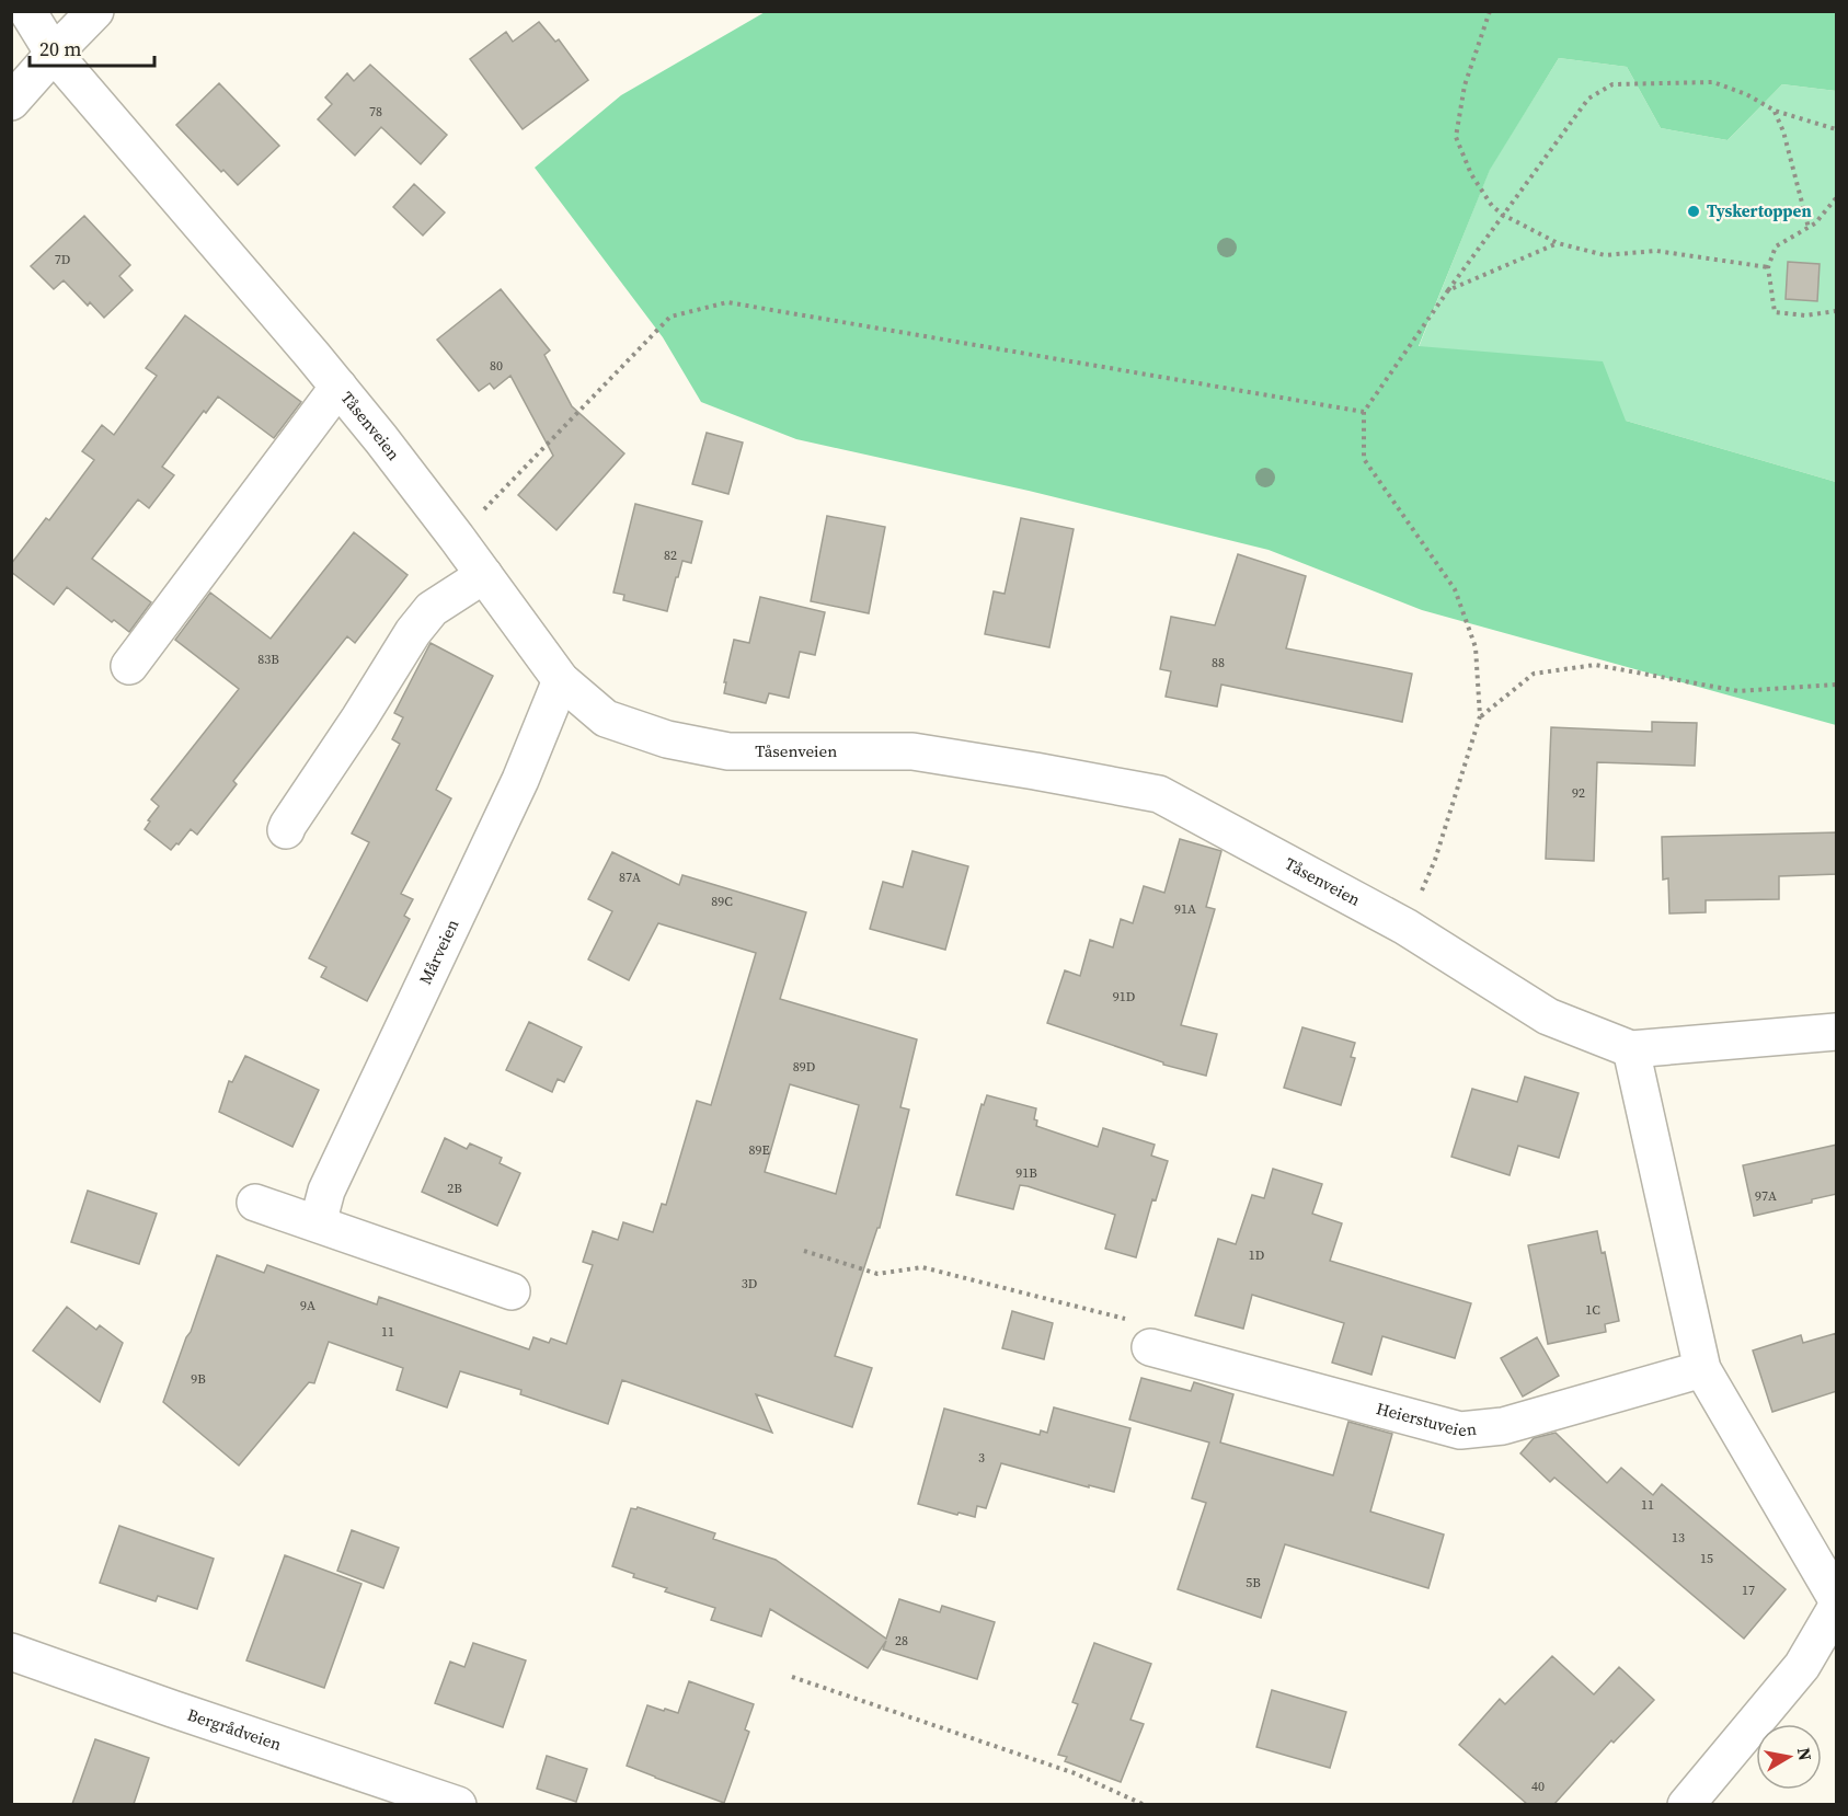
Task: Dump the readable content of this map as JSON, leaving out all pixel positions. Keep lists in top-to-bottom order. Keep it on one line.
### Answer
{"streets":{"street":["Tåsenveien","Mårveien","Heierstuveien","Bergrådveien"]},"crossings":[["Tåsenveien","Mårveien"]],"places":["Tyskertoppen"],"house_numbers":["78","7D","80","82","83B","88","92","87A","89C","91A","91D","89D","89E","91B","2B","97A","1D","3D","9A","1C","11","9B","3","11","13","15","5B","17","28","40"],"scale_bar":"20 m","north":"right"}
